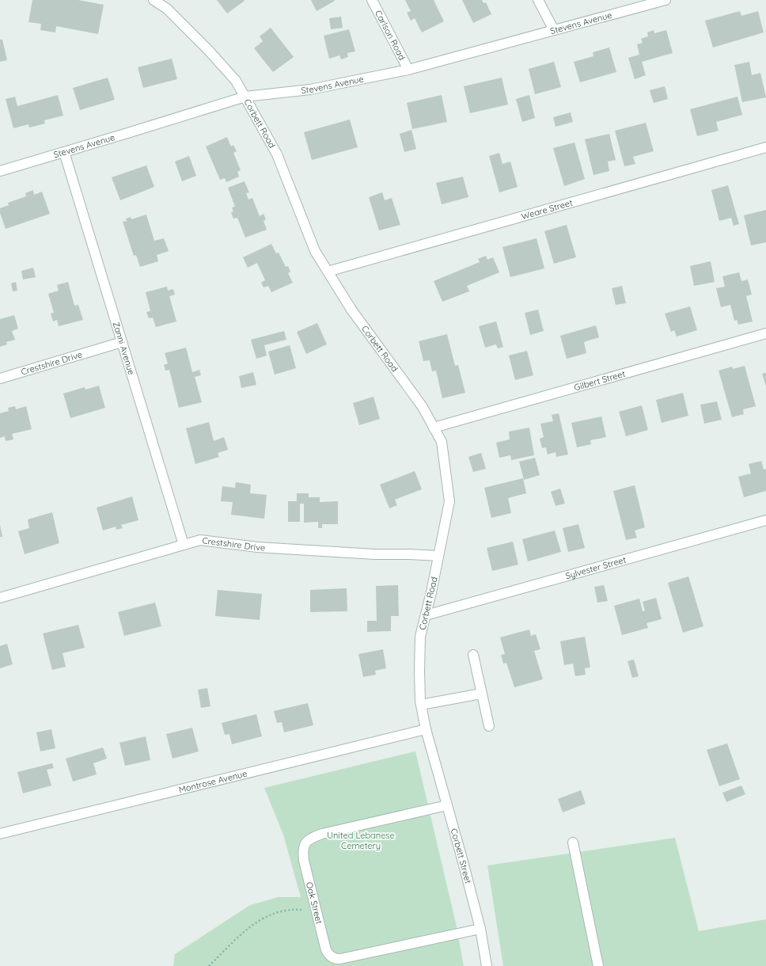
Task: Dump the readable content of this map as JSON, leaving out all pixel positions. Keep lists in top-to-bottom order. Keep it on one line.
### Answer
{"streets":{"street":["Stevens Avenue","Carlson Road","Corbett Road","Weare Street","Zanni Avenue","Crestshire Drive","Gilbert Street","Sylvester Street","Montrose Avenue","Corbett Street","Oak Street"]},"crossings":[["Stevens Avenue","Carlson Road"],["Stevens Avenue","Corbett Road"],["Stevens Avenue","Zanni Avenue"],["Corbett Road","Weare Street"],["Corbett Road","Crestshire Drive"],["Corbett Road","Gilbert Street"],["Corbett Road","Sylvester Street"],["Corbett Road","Montrose Avenue"],["Corbett Road","Corbett Street"],["Zanni Avenue","Crestshire Drive"],["Corbett Street","Oak Street"]],"parks":["United Lebanese Cemetery"]}
